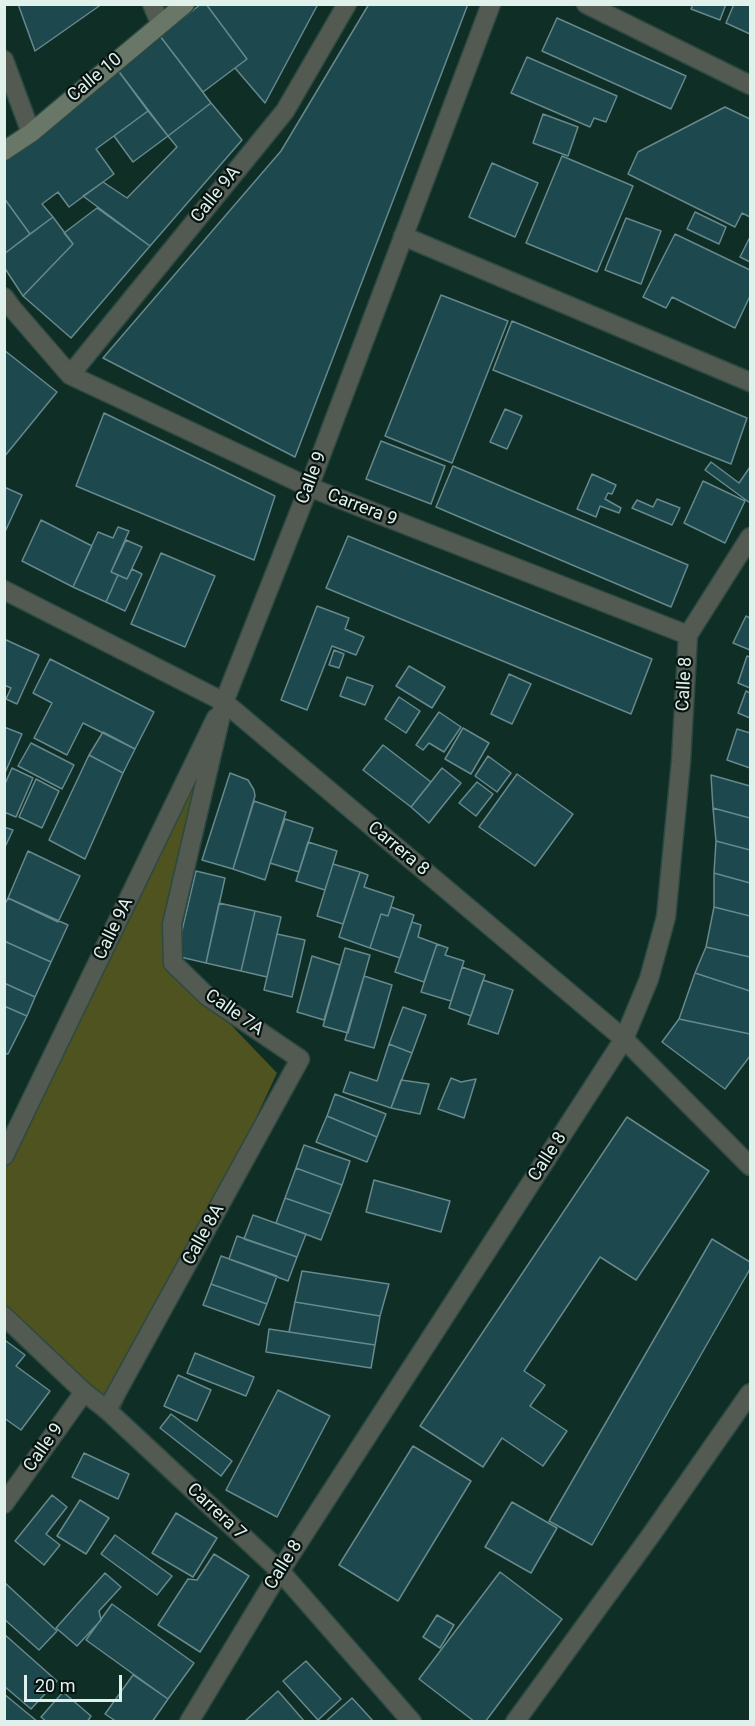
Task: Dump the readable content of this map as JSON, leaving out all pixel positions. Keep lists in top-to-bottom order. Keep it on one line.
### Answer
{"streets":{"main road":["Calle 10"],"street":["Calle 9A","Calle 9","Carrera 9","Calle 8","Carrera 8","Calle 7A","Calle 8A","Carrera 7"]},"crossings":[["Calle 9A","Calle 9"],["Calle 9A","Carrera 9"],["Calle 9A","Carrera 8"],["Calle 9","Carrera 9"],["Calle 9","Carrera 8"],["Calle 9","Calle 7A"],["Calle 9","Carrera 7"],["Carrera 9","Calle 8"],["Calle 8","Carrera 8"],["Calle 8","Carrera 7"],["Calle 7A","Calle 8A"],["Calle 8A","Carrera 7"]],"scale_bar":"20 m"}
